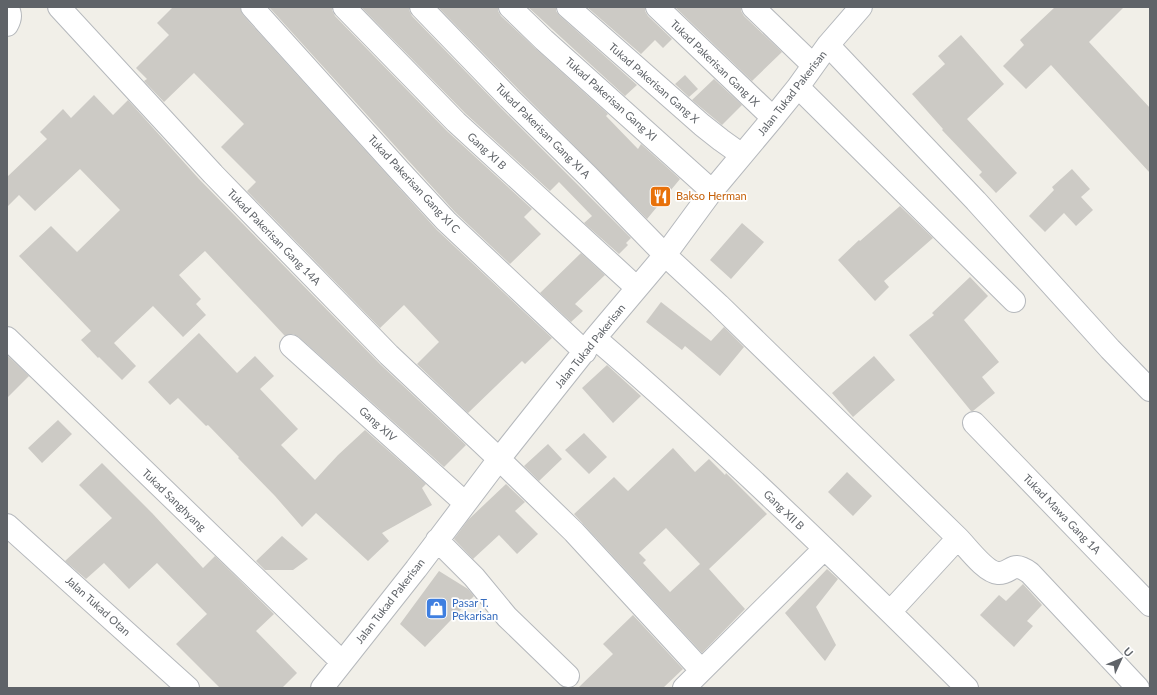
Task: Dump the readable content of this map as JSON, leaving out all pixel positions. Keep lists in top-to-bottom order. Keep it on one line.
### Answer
{"streets":{"street":["Tukad Pakerisan Gang IX","Tukad Pakerisan Gang X","Jalan Tukad Pakerisan","Tukad Pakerisan Gang XI","Tukad Pakerisan Gang XI A","Gang XI B","Tukad Pakerisan Gang XI C","Tukad Pakerisan Gang 14A","Gang XIV","Tukad Sanghyang","Gang XII B","Tukad Mawa Gang 1A","Jalan Tukad Otan"]},"crossings":[["Tukad Pakerisan Gang IX","Jalan Tukad Pakerisan"],["Tukad Pakerisan Gang X","Jalan Tukad Pakerisan"],["Jalan Tukad Pakerisan","Tukad Pakerisan Gang XI"],["Jalan Tukad Pakerisan","Tukad Pakerisan Gang XI A"],["Jalan Tukad Pakerisan","Gang XI B"],["Jalan Tukad Pakerisan","Tukad Pakerisan Gang XI C"],["Jalan Tukad Pakerisan","Tukad Pakerisan Gang 14A"],["Jalan Tukad Pakerisan","Gang XIV"],["Jalan Tukad Pakerisan","Tukad Sanghyang"],["Jalan Tukad Pakerisan","Gang XII B"],["Tukad Pakerisan Gang XI C","Gang XII B"]],"places":{"restaurant":["Bakso Herman"],"shop":["Pasar T. Pekarisan"]},"north":"top right"}
